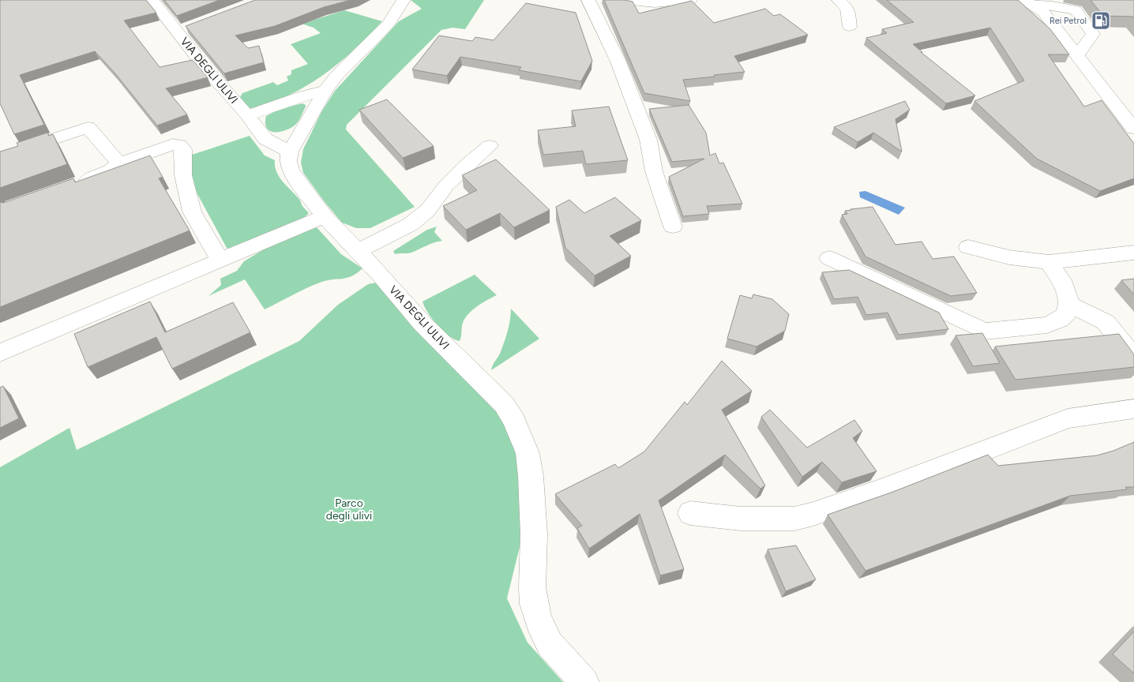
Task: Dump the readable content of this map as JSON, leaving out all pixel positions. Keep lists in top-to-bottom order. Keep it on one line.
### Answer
{"streets":{"street":["VIA DEGLI ULIVI"]},"parks":["Parco degli ulivi"],"places":{"fuel station":["Rei Petrol"]}}
